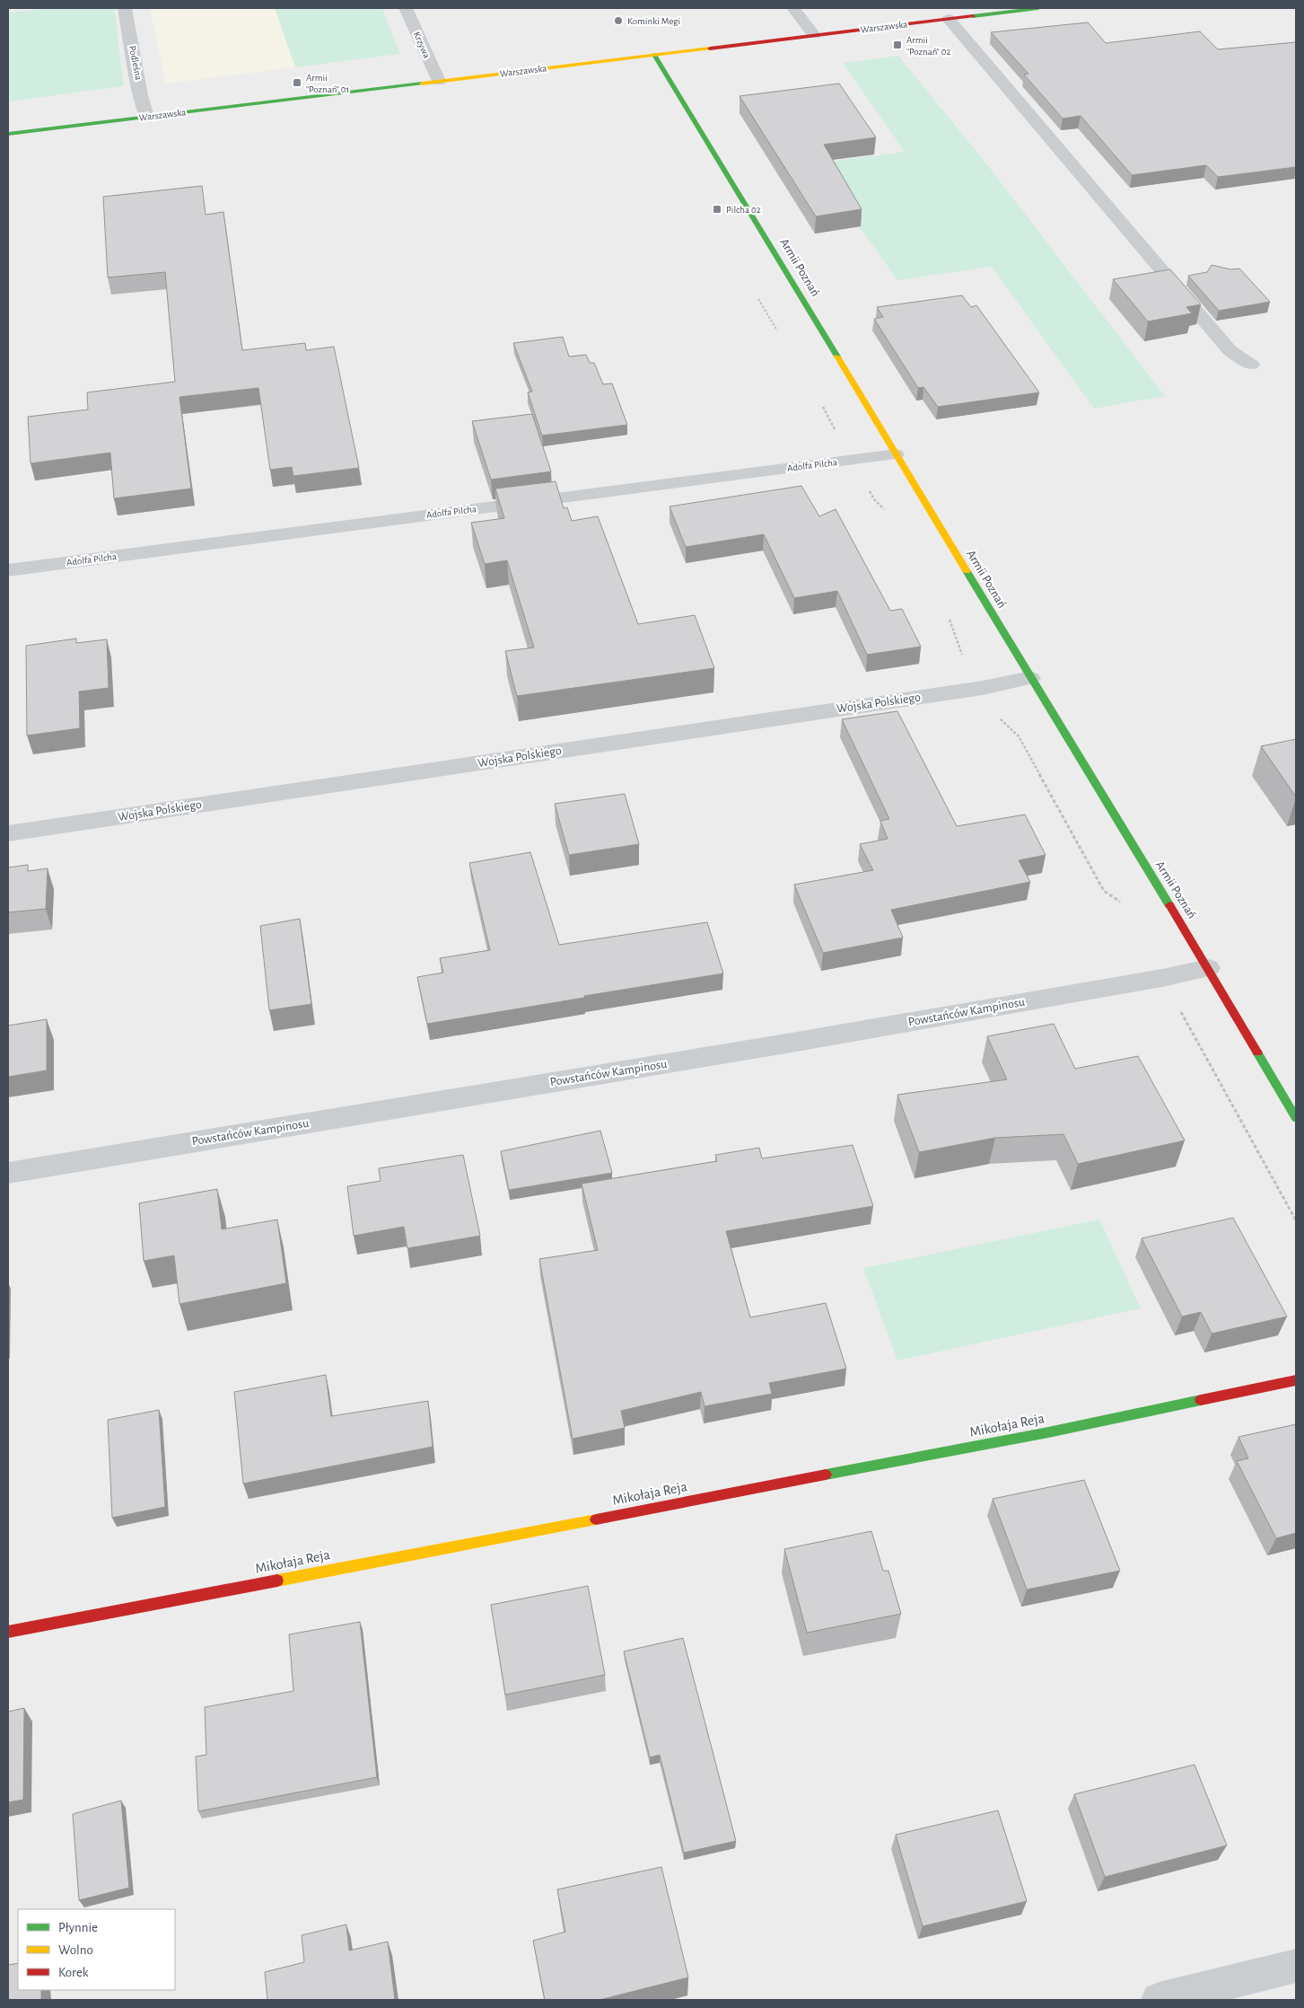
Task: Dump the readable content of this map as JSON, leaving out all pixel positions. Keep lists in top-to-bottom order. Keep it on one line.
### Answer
{"streets":{"street":["Warszawska","Krzywa","Podleśna","Armii Poznań","Adolfa Pilcha","Wojska Polskiego","Powstańców Kampinosu","Mikołaja Reja"]},"crossings":[["Warszawska","Krzywa"],["Warszawska","Podleśna"],["Warszawska","Armii Poznań"],["Armii Poznań","Adolfa Pilcha"],["Armii Poznań","Wojska Polskiego"],["Armii Poznań","Powstańców Kampinosu"]],"places":{"other":["Kominki Megi"],"transit":["Armii \"Poznań\" 02","Armii \"Poznań\" 01","Pilcha 02"]},"legend":["Płynnie","Wolno","Korek"]}
